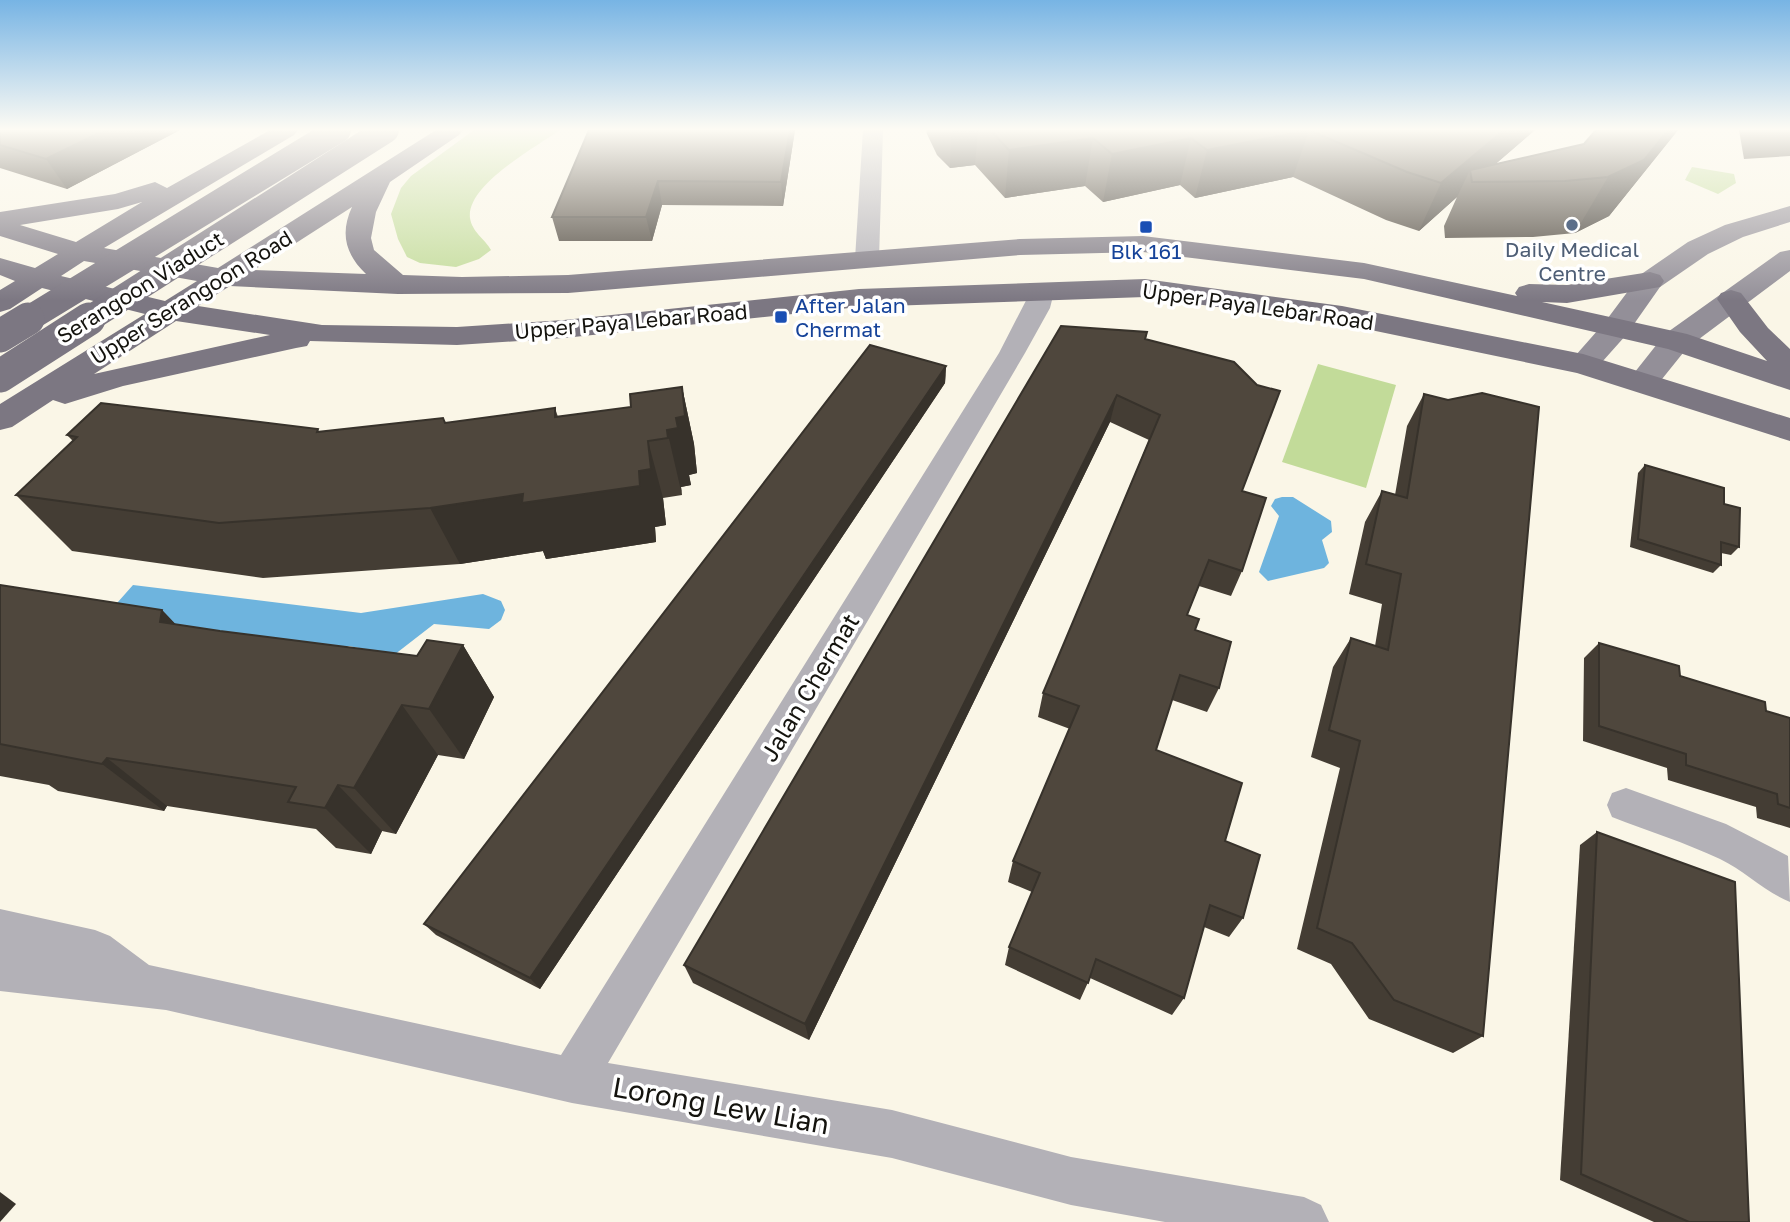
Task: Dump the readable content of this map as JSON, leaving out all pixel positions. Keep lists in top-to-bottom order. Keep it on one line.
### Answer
{"streets":{"main road":["Serangoon Viaduct","Upper Serangoon Road","Upper Paya Lebar Road"],"street":["Jalan Chermat","Lorong Lew Lian"]},"crossings":[["Upper Serangoon Road","Upper Paya Lebar Road"],["Upper Paya Lebar Road","Jalan Chermat"],["Jalan Chermat","Lorong Lew Lian"]],"places":{"other":["Daily Medical Centre"],"transit":["Blk 161","After Jalan Chermat"]}}
